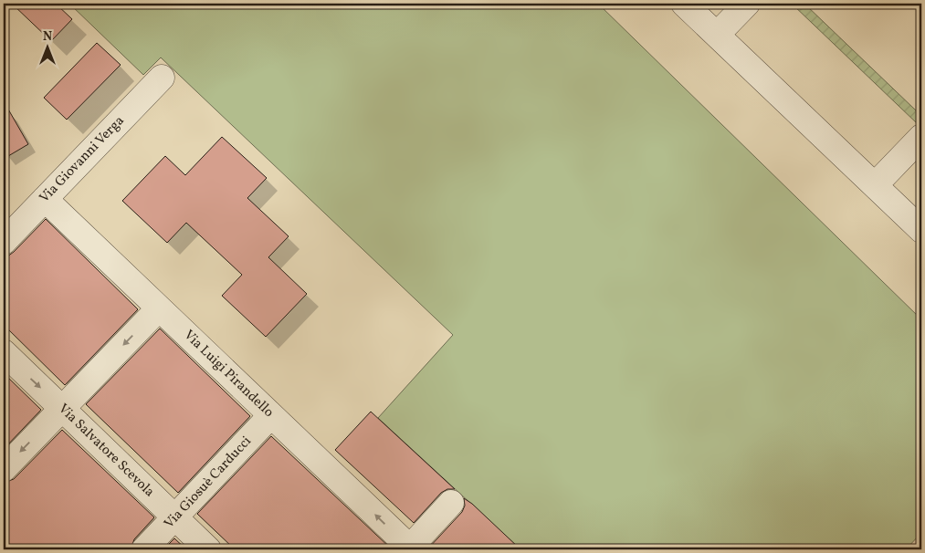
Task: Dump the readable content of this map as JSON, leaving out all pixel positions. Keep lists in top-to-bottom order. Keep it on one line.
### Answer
{"streets":{"street":["Via Giovanni Verga","Via Luigi Pirandello","Via Salvatore Scevola","Via Giosuè Carducci"]},"crossings":[["Via Giovanni Verga","Via Luigi Pirandello"],["Via Luigi Pirandello","Via Giosuè Carducci"],["Via Salvatore Scevola","Via Giosuè Carducci"]],"one_way":["Via Luigi Pirandello"],"north":"top"}
